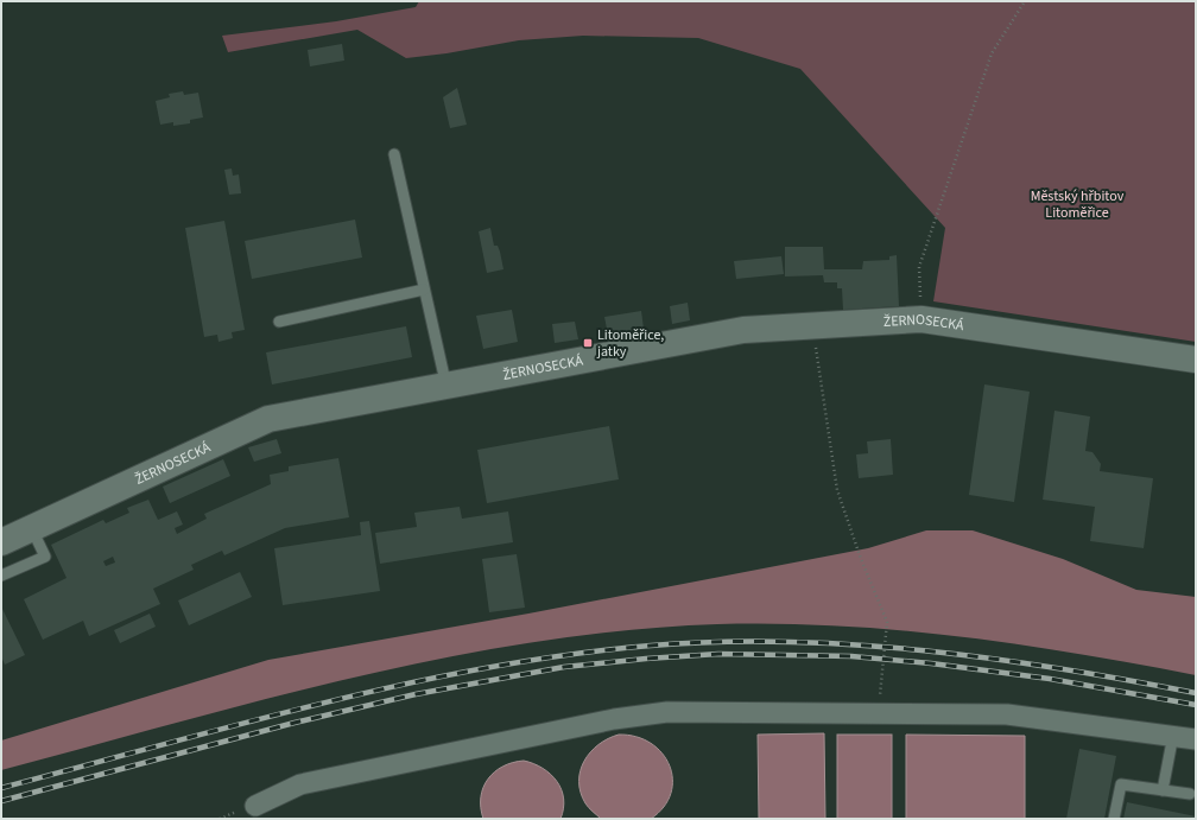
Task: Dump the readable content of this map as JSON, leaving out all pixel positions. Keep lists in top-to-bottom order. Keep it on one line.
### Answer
{"streets":{"main road":["ŽERNOSECKÁ"]},"parks":["Městský hřbitov Litoměřice"],"places":{"transit":["Litoměřice, jatky"]}}
